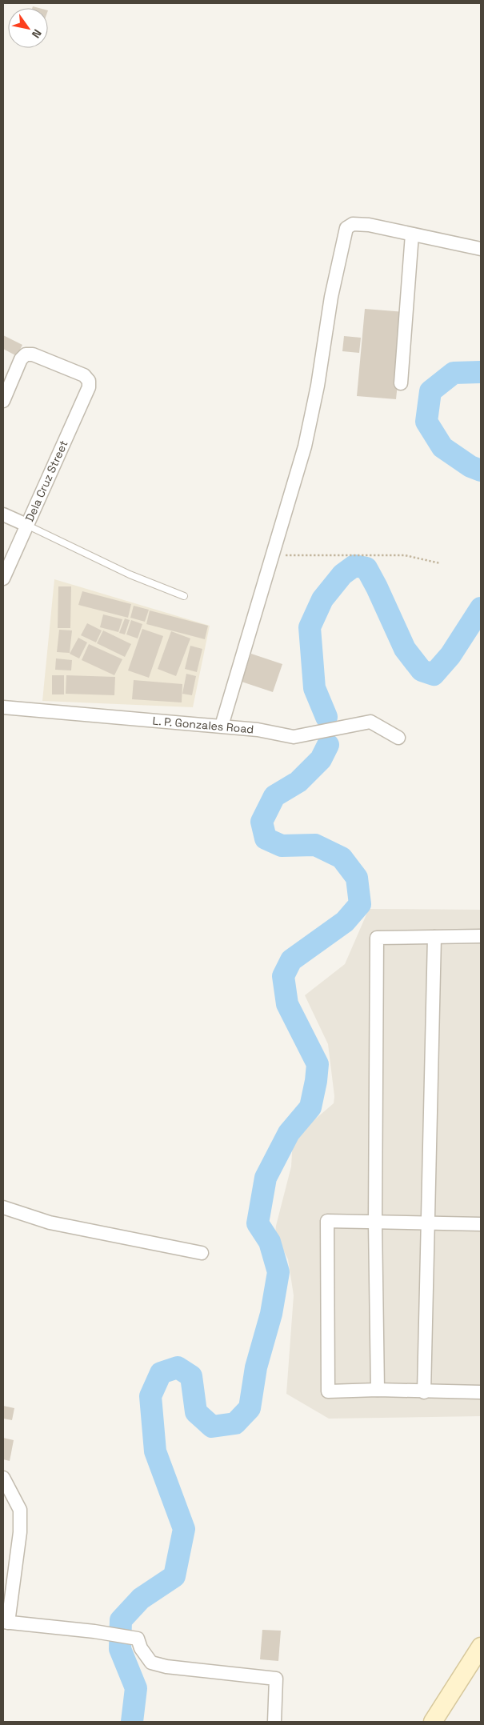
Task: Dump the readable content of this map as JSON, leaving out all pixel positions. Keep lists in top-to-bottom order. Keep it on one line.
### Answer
{"streets":{"street":["Dela Cruz Street","L. P. Gonzales Road"]},"north":"bottom right"}
